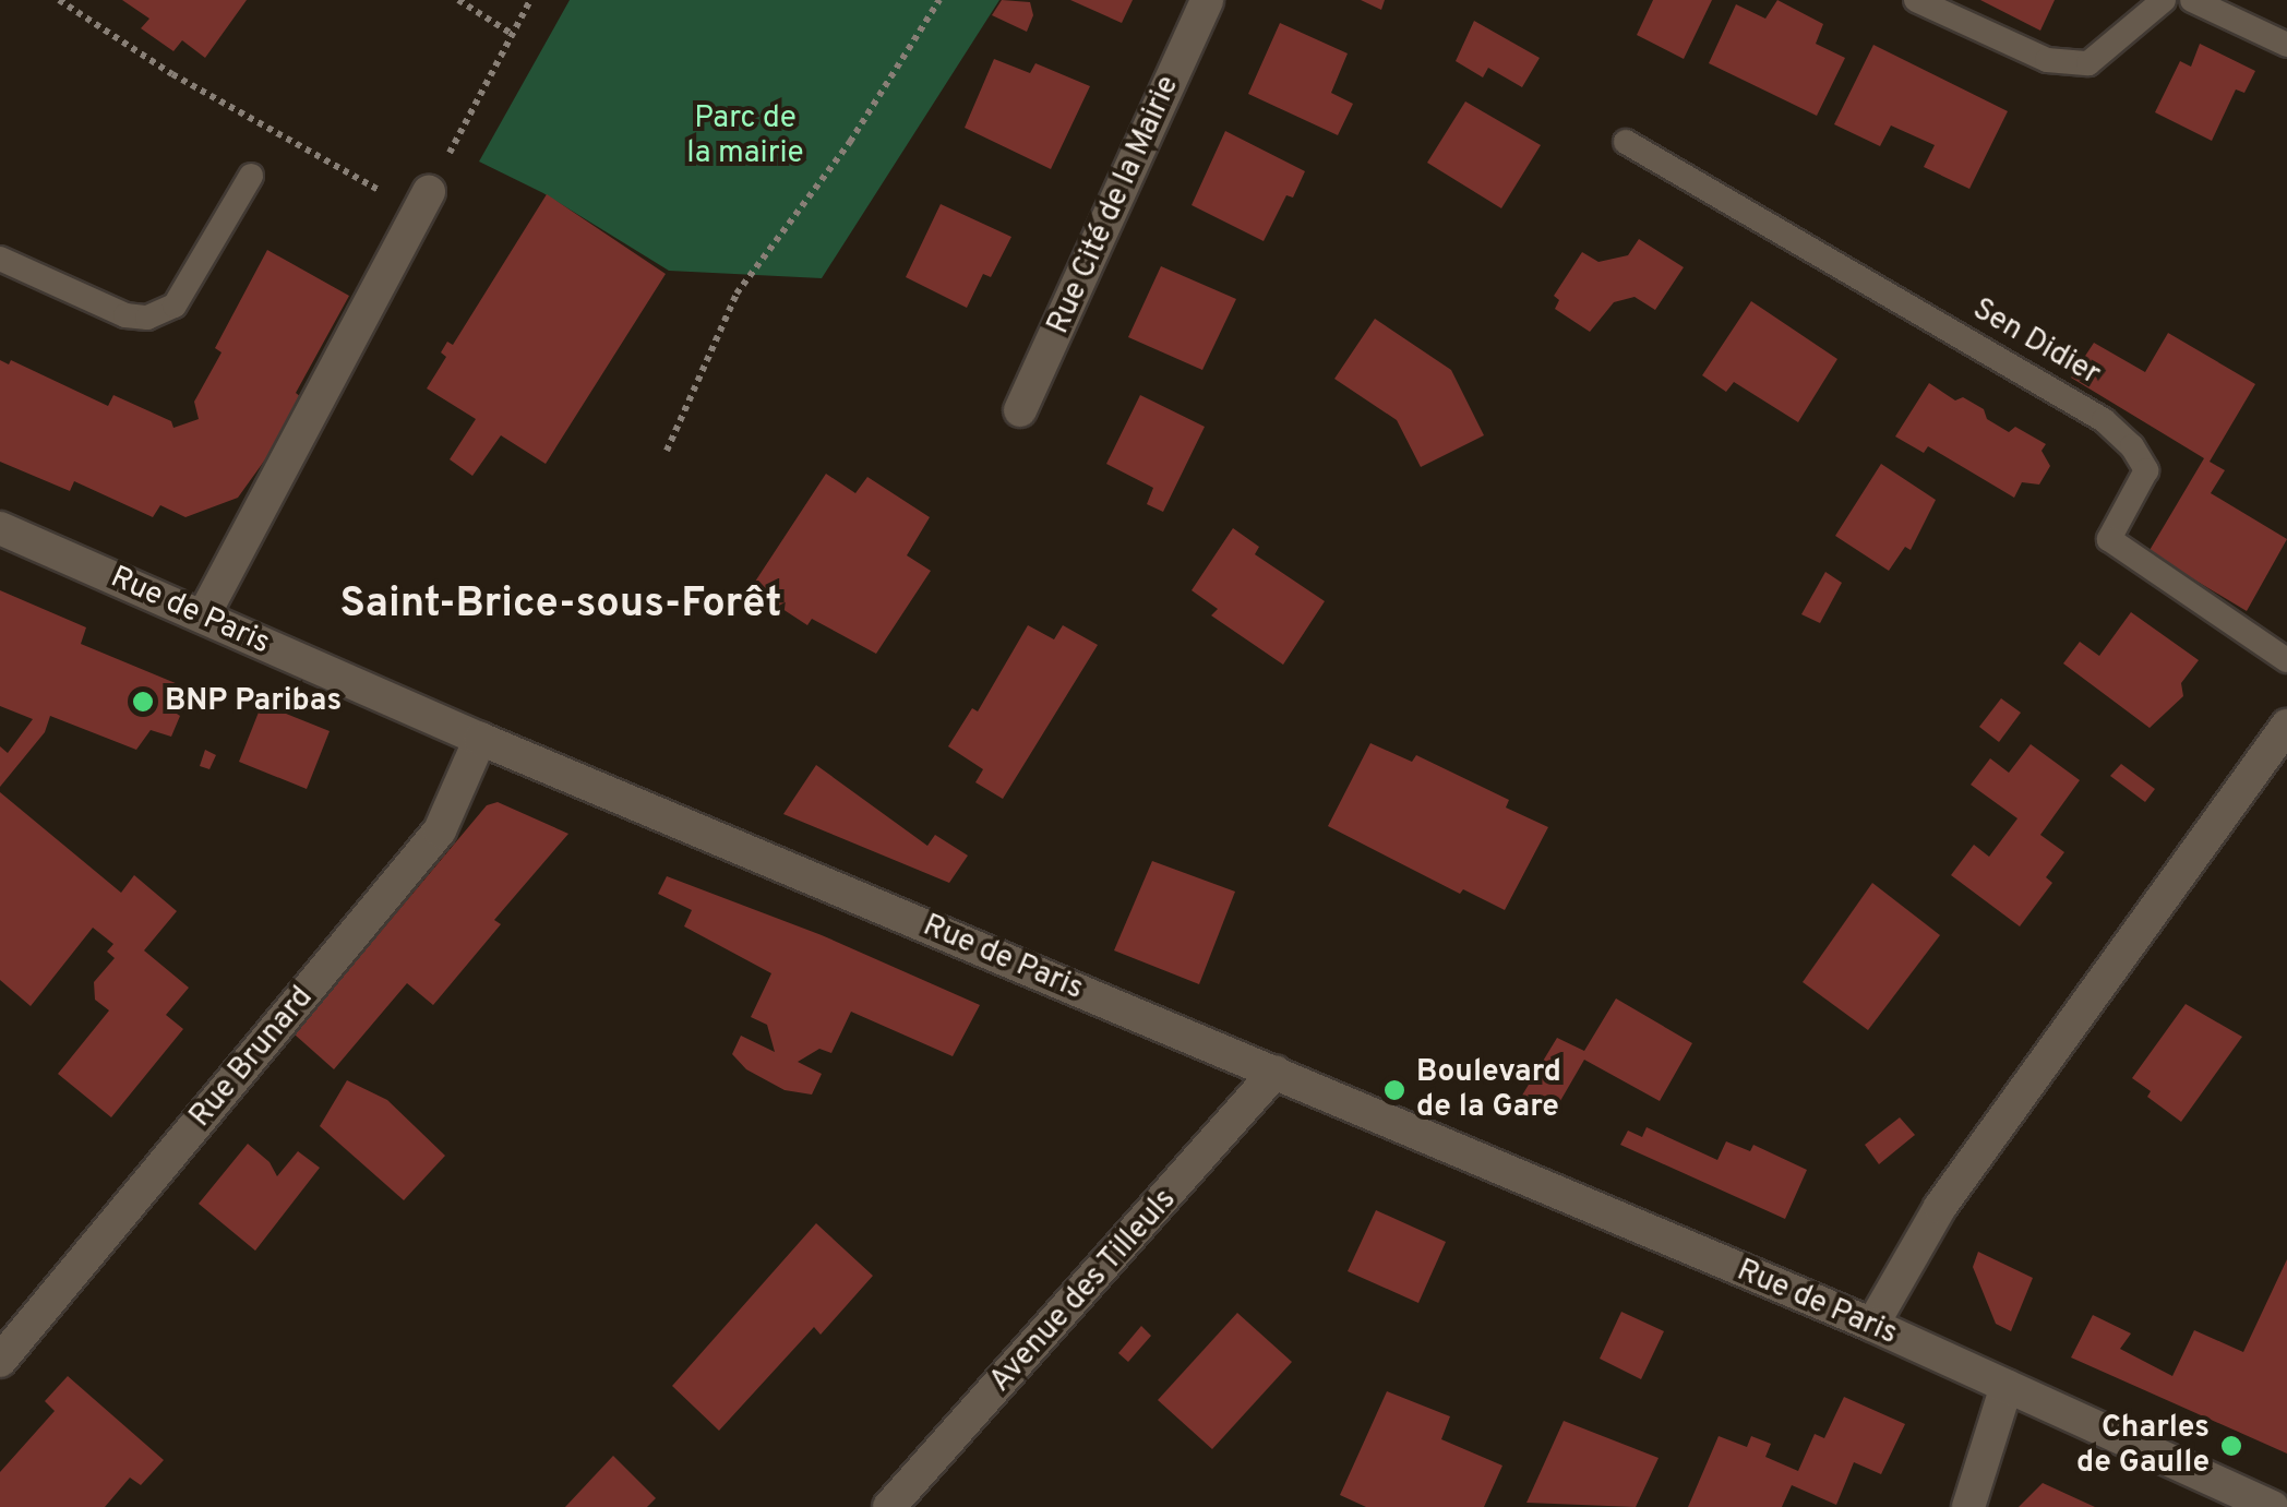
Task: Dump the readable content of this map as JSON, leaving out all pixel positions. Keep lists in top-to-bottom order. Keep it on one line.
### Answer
{"streets":{"street":["Rue Cité de la Mairie","Rue de Paris","Rue Brunard","Avenue des Tilleuls"],"lane":["Sen Didier"]},"crossings":[["Rue de Paris","Rue Brunard"],["Rue de Paris","Avenue des Tilleuls"]],"districts":["Saint-Brice-sous-Forêt"],"parks":["Parc de la mairie"],"places":["BNP Paribas","Boulevard de la Gare","Charles de Gaulle"]}
